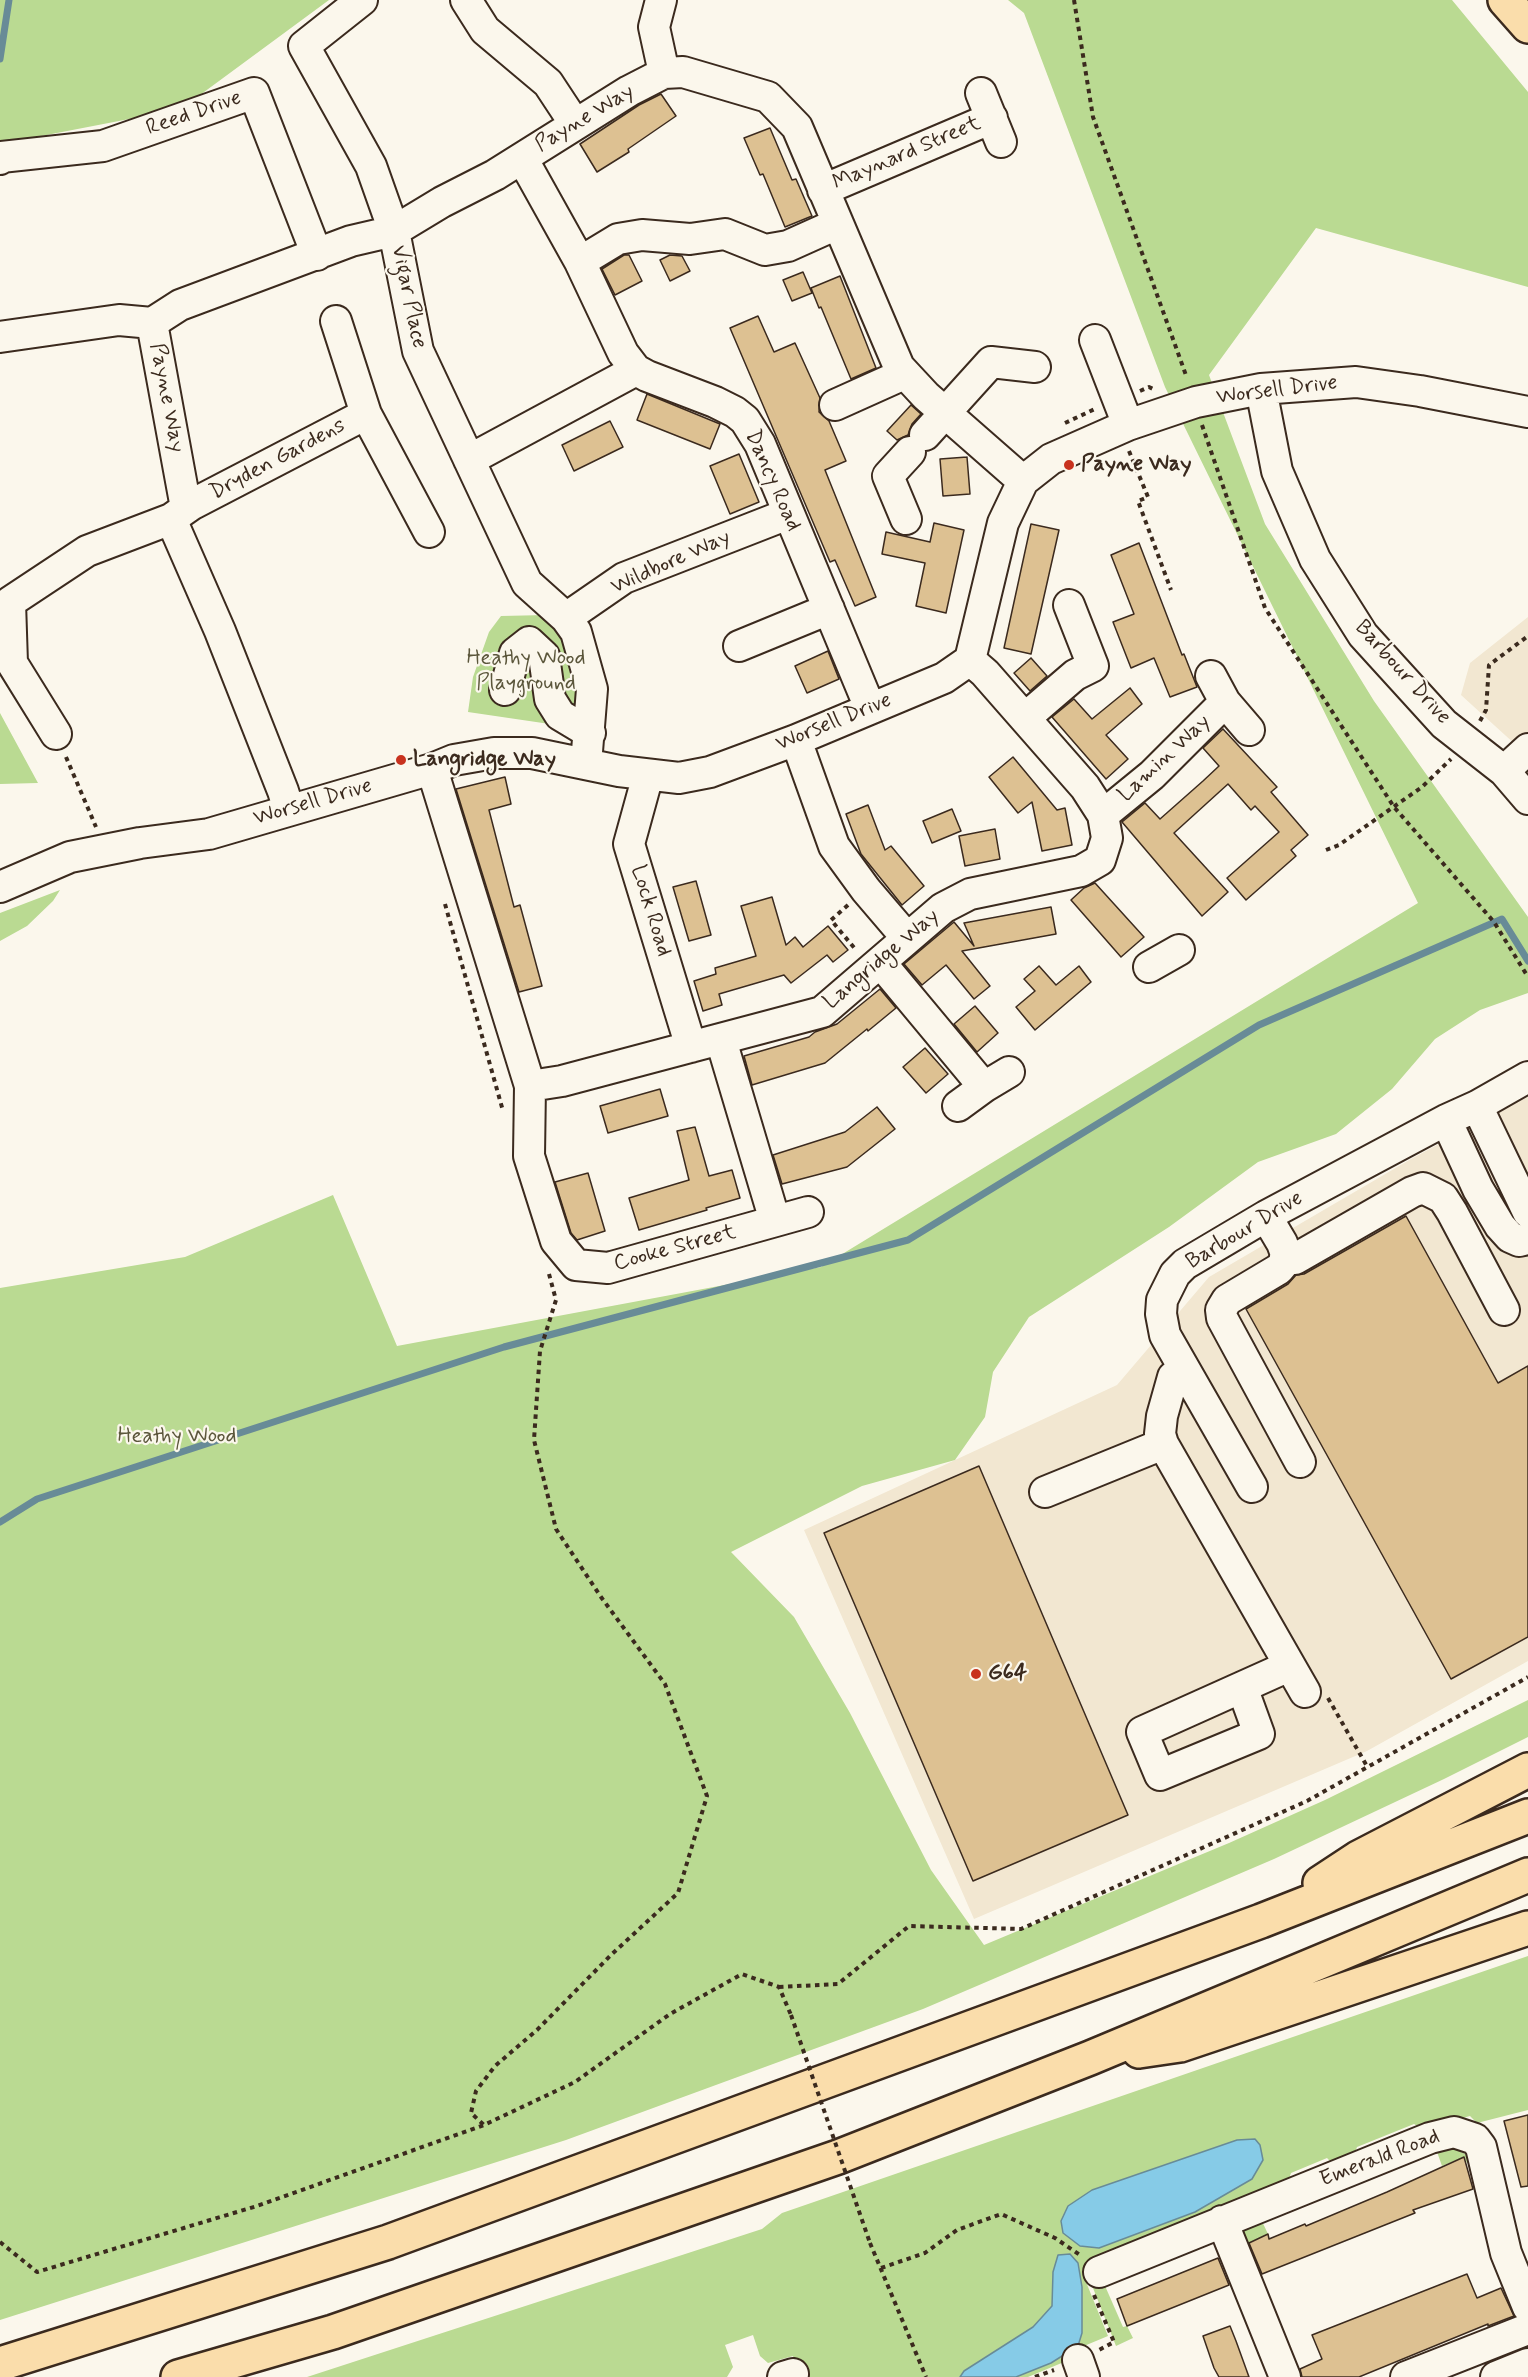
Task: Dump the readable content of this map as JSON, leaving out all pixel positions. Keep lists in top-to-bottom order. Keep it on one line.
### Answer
{"streets":{"street":["Reed Drive","Payne Way","Maynard Street","Vigar Place","Worsell Drive","Dryden Gardens","Dancy Road","Wildbore Way","Barbour Drive","Lamin Way","Lock Road","Langridge Way","Cooke Street","Emerald Road"]},"crossings":[["Reed Drive","Payne Way"],["Payne Way","Maynard Street"],["Payne Way","Vigar Place"],["Payne Way","Worsell Drive"],["Payne Way","Dryden Gardens"],["Vigar Place","Wildbore Way"],["Worsell Drive","Dancy Road"],["Worsell Drive","Barbour Drive"],["Worsell Drive","Lock Road"],["Worsell Drive","Langridge Way"],["Dancy Road","Wildbore Way"],["Lamin Way","Langridge Way"],["Lock Road","Langridge Way"],["Langridge Way","Cooke Street"]],"parks":["Heathy Wood Playground","Heathy Wood"],"places":["Payne Way","Langridge Way","G64"]}
